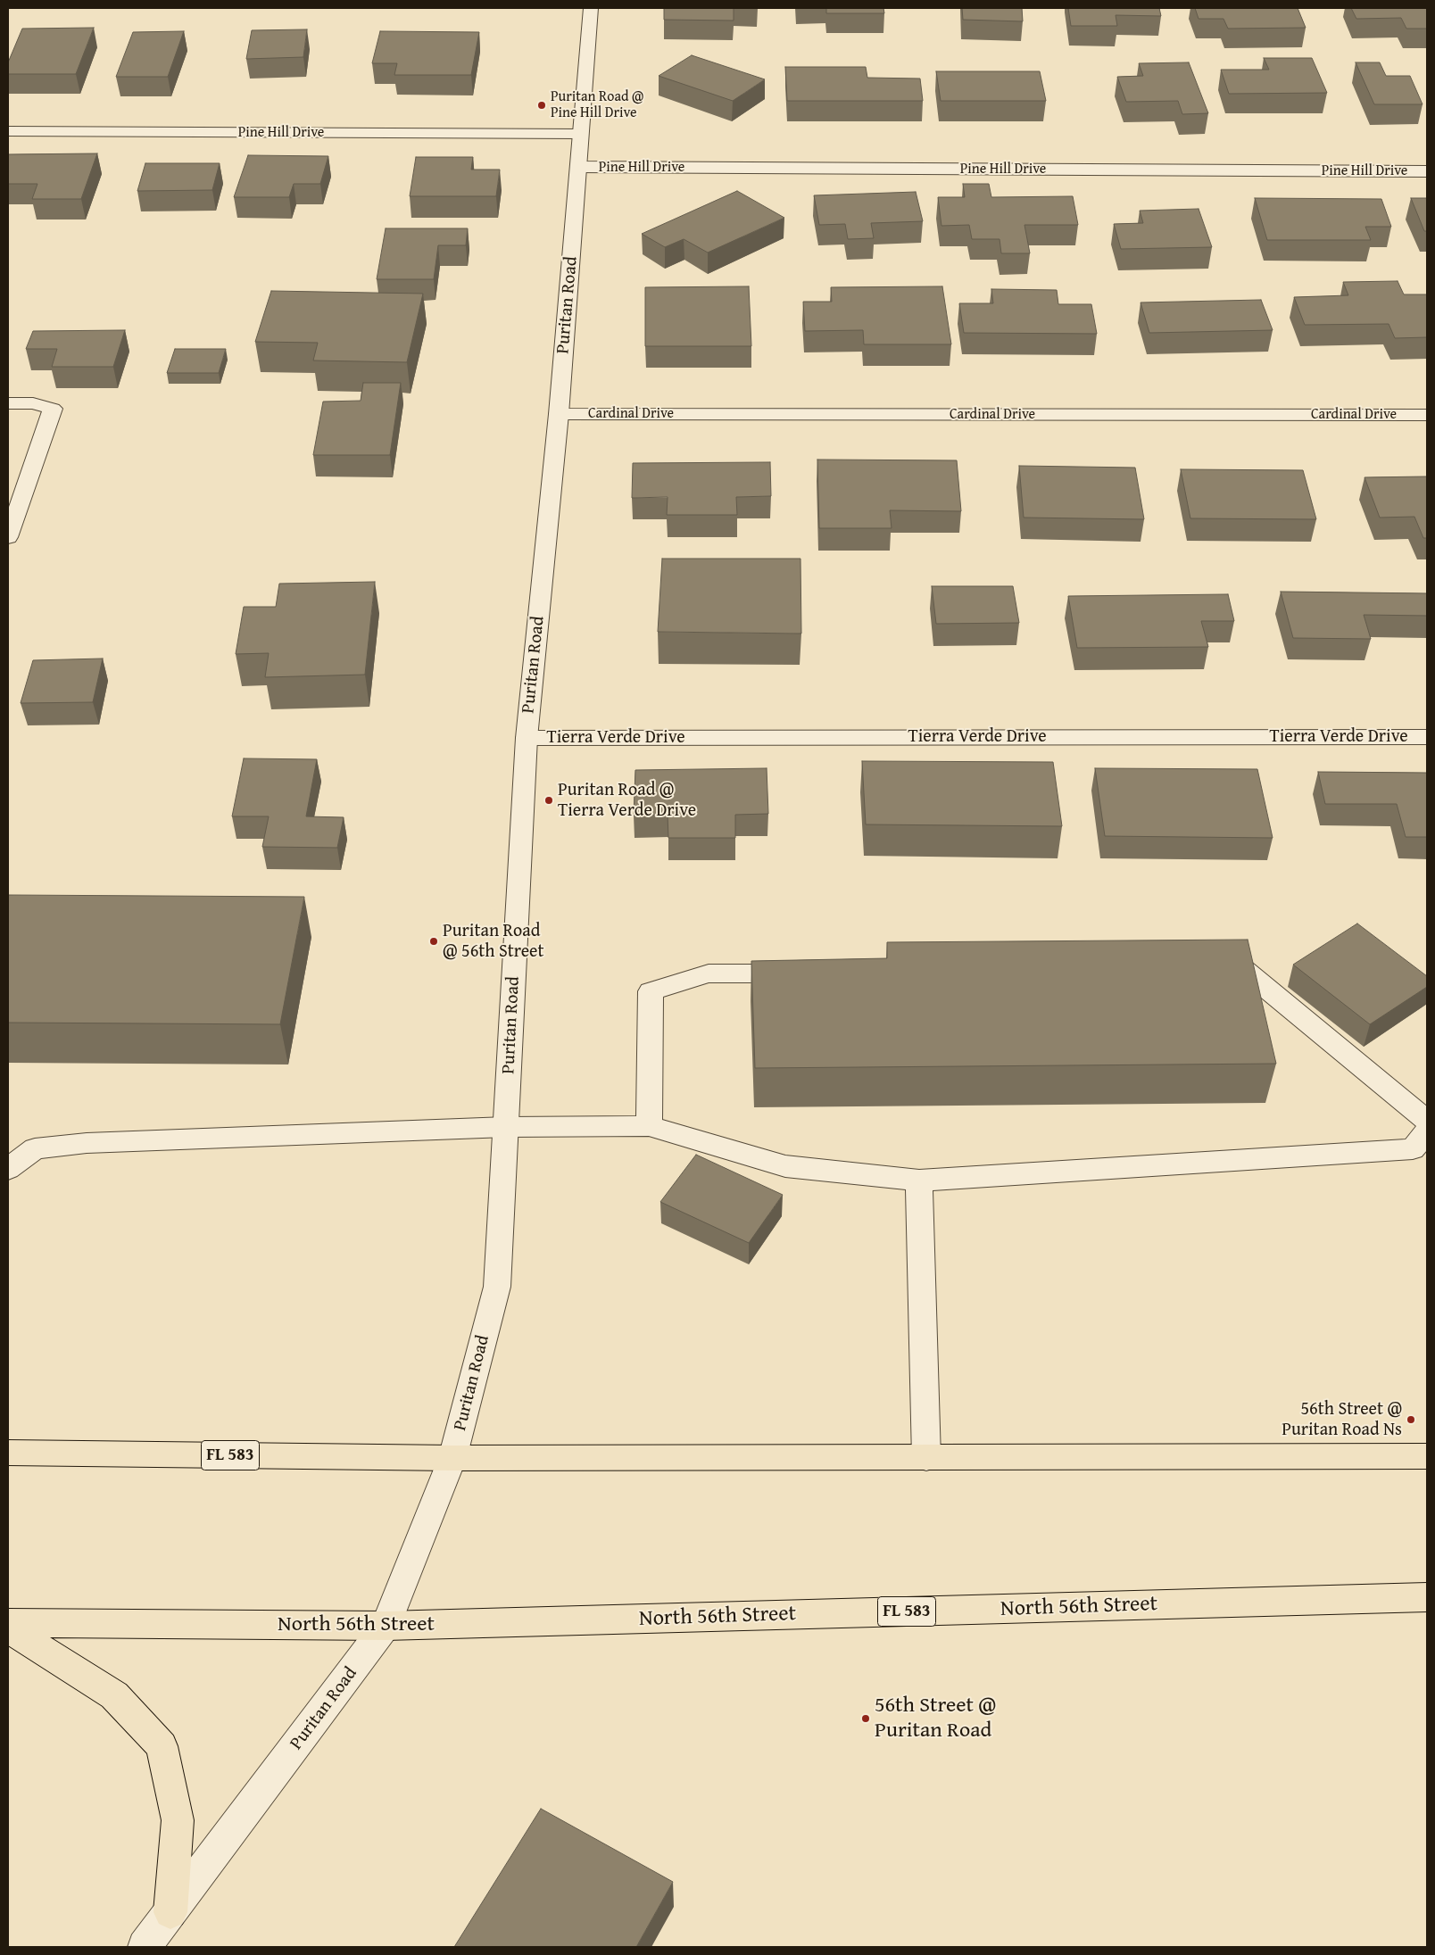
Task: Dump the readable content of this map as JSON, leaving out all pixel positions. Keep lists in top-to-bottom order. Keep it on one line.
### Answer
{"streets":{"main road":["FL 583","North 56th Street"],"street":["Pine Hill Drive","Puritan Road","Cardinal Drive","Tierra Verde Drive"]},"crossings":[["Pine Hill Drive","Puritan Road"],["Puritan Road","Cardinal Drive"],["Puritan Road","Tierra Verde Drive"],["Puritan Road","FL 583"],["Puritan Road","North 56th Street"]],"places":["Puritan Road @ Pine Hill Drive","Puritan Road @ Tierra Verde Drive","Puritan Road @ 56th Street","56th Street @ Puritan Road Ns","56th Street @ Puritan Road"]}
